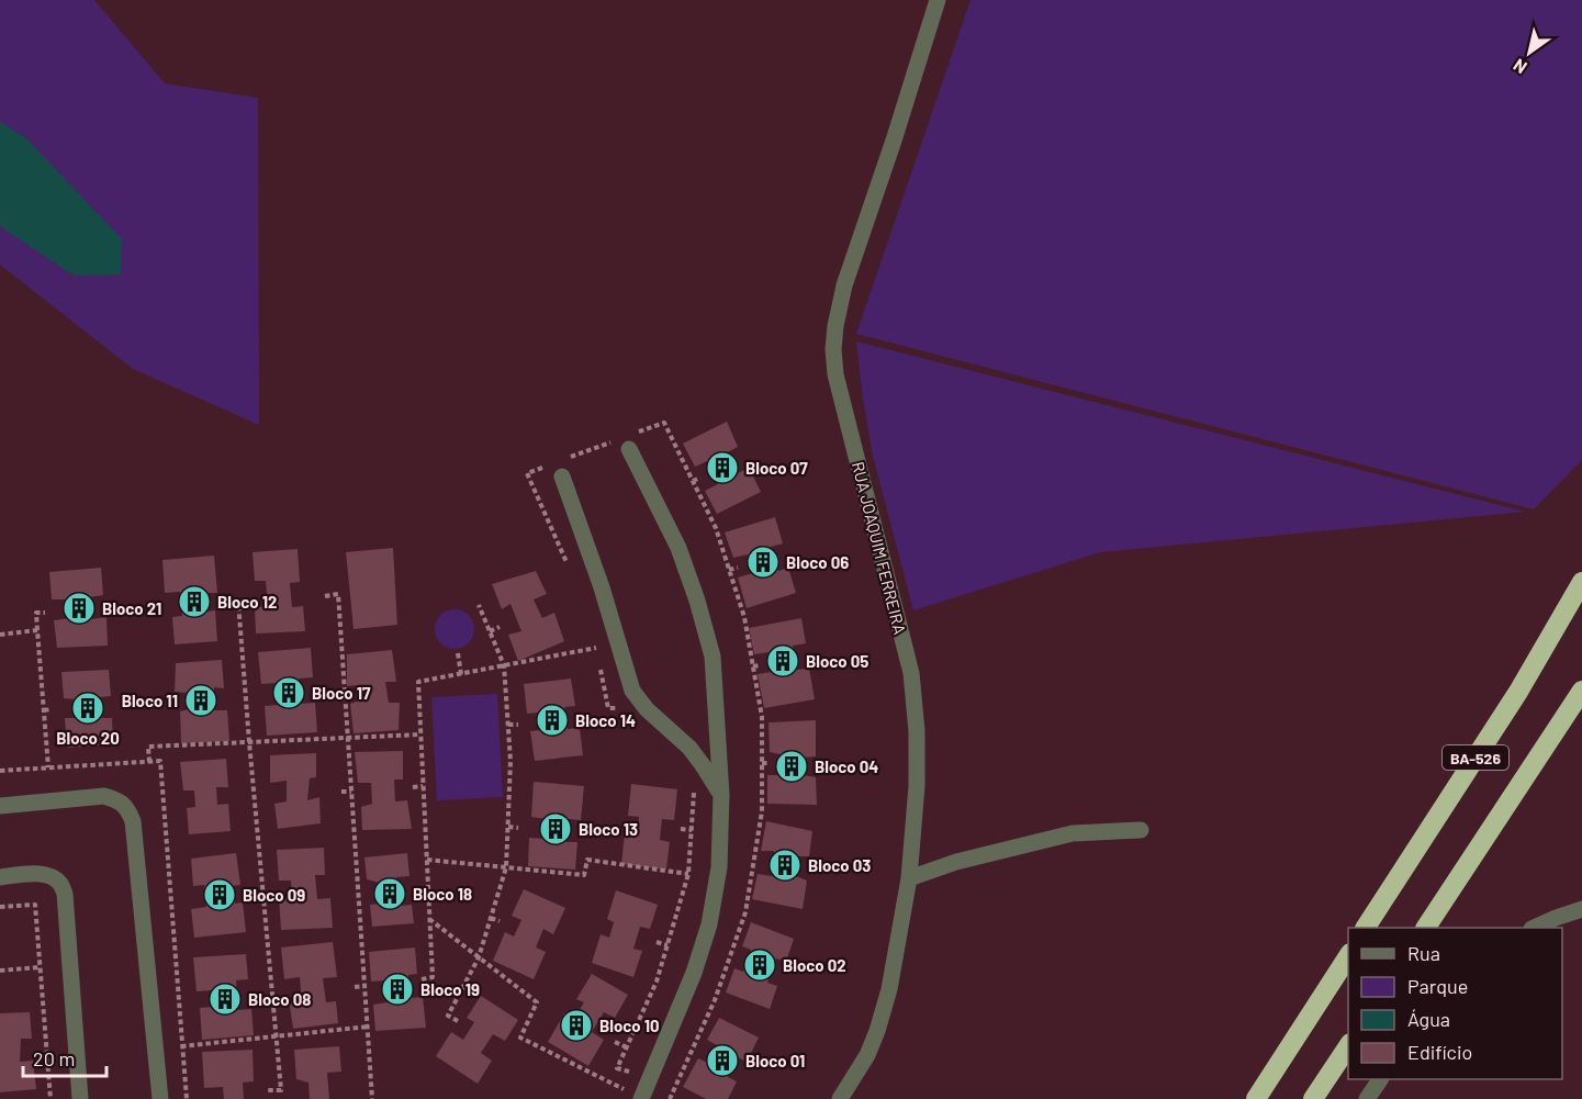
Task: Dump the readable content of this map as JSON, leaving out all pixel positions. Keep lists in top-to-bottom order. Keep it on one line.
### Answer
{"streets":{"highway":["BA-526"],"street":["RUA JOAQUIM FERREIRA"]},"places":{"building":["Bloco 07","Bloco 06","Bloco 12","Bloco 21","Bloco 05","Bloco 17","Bloco 11","Bloco 20","Bloco 14","Bloco 04","Bloco 13","Bloco 03","Bloco 18","Bloco 09","Bloco 02","Bloco 19","Bloco 08","Bloco 10","Bloco 01"]},"legend":["Rua","Parque","Água","Edifício"],"scale_bar":"20 m","north":"bottom left"}
